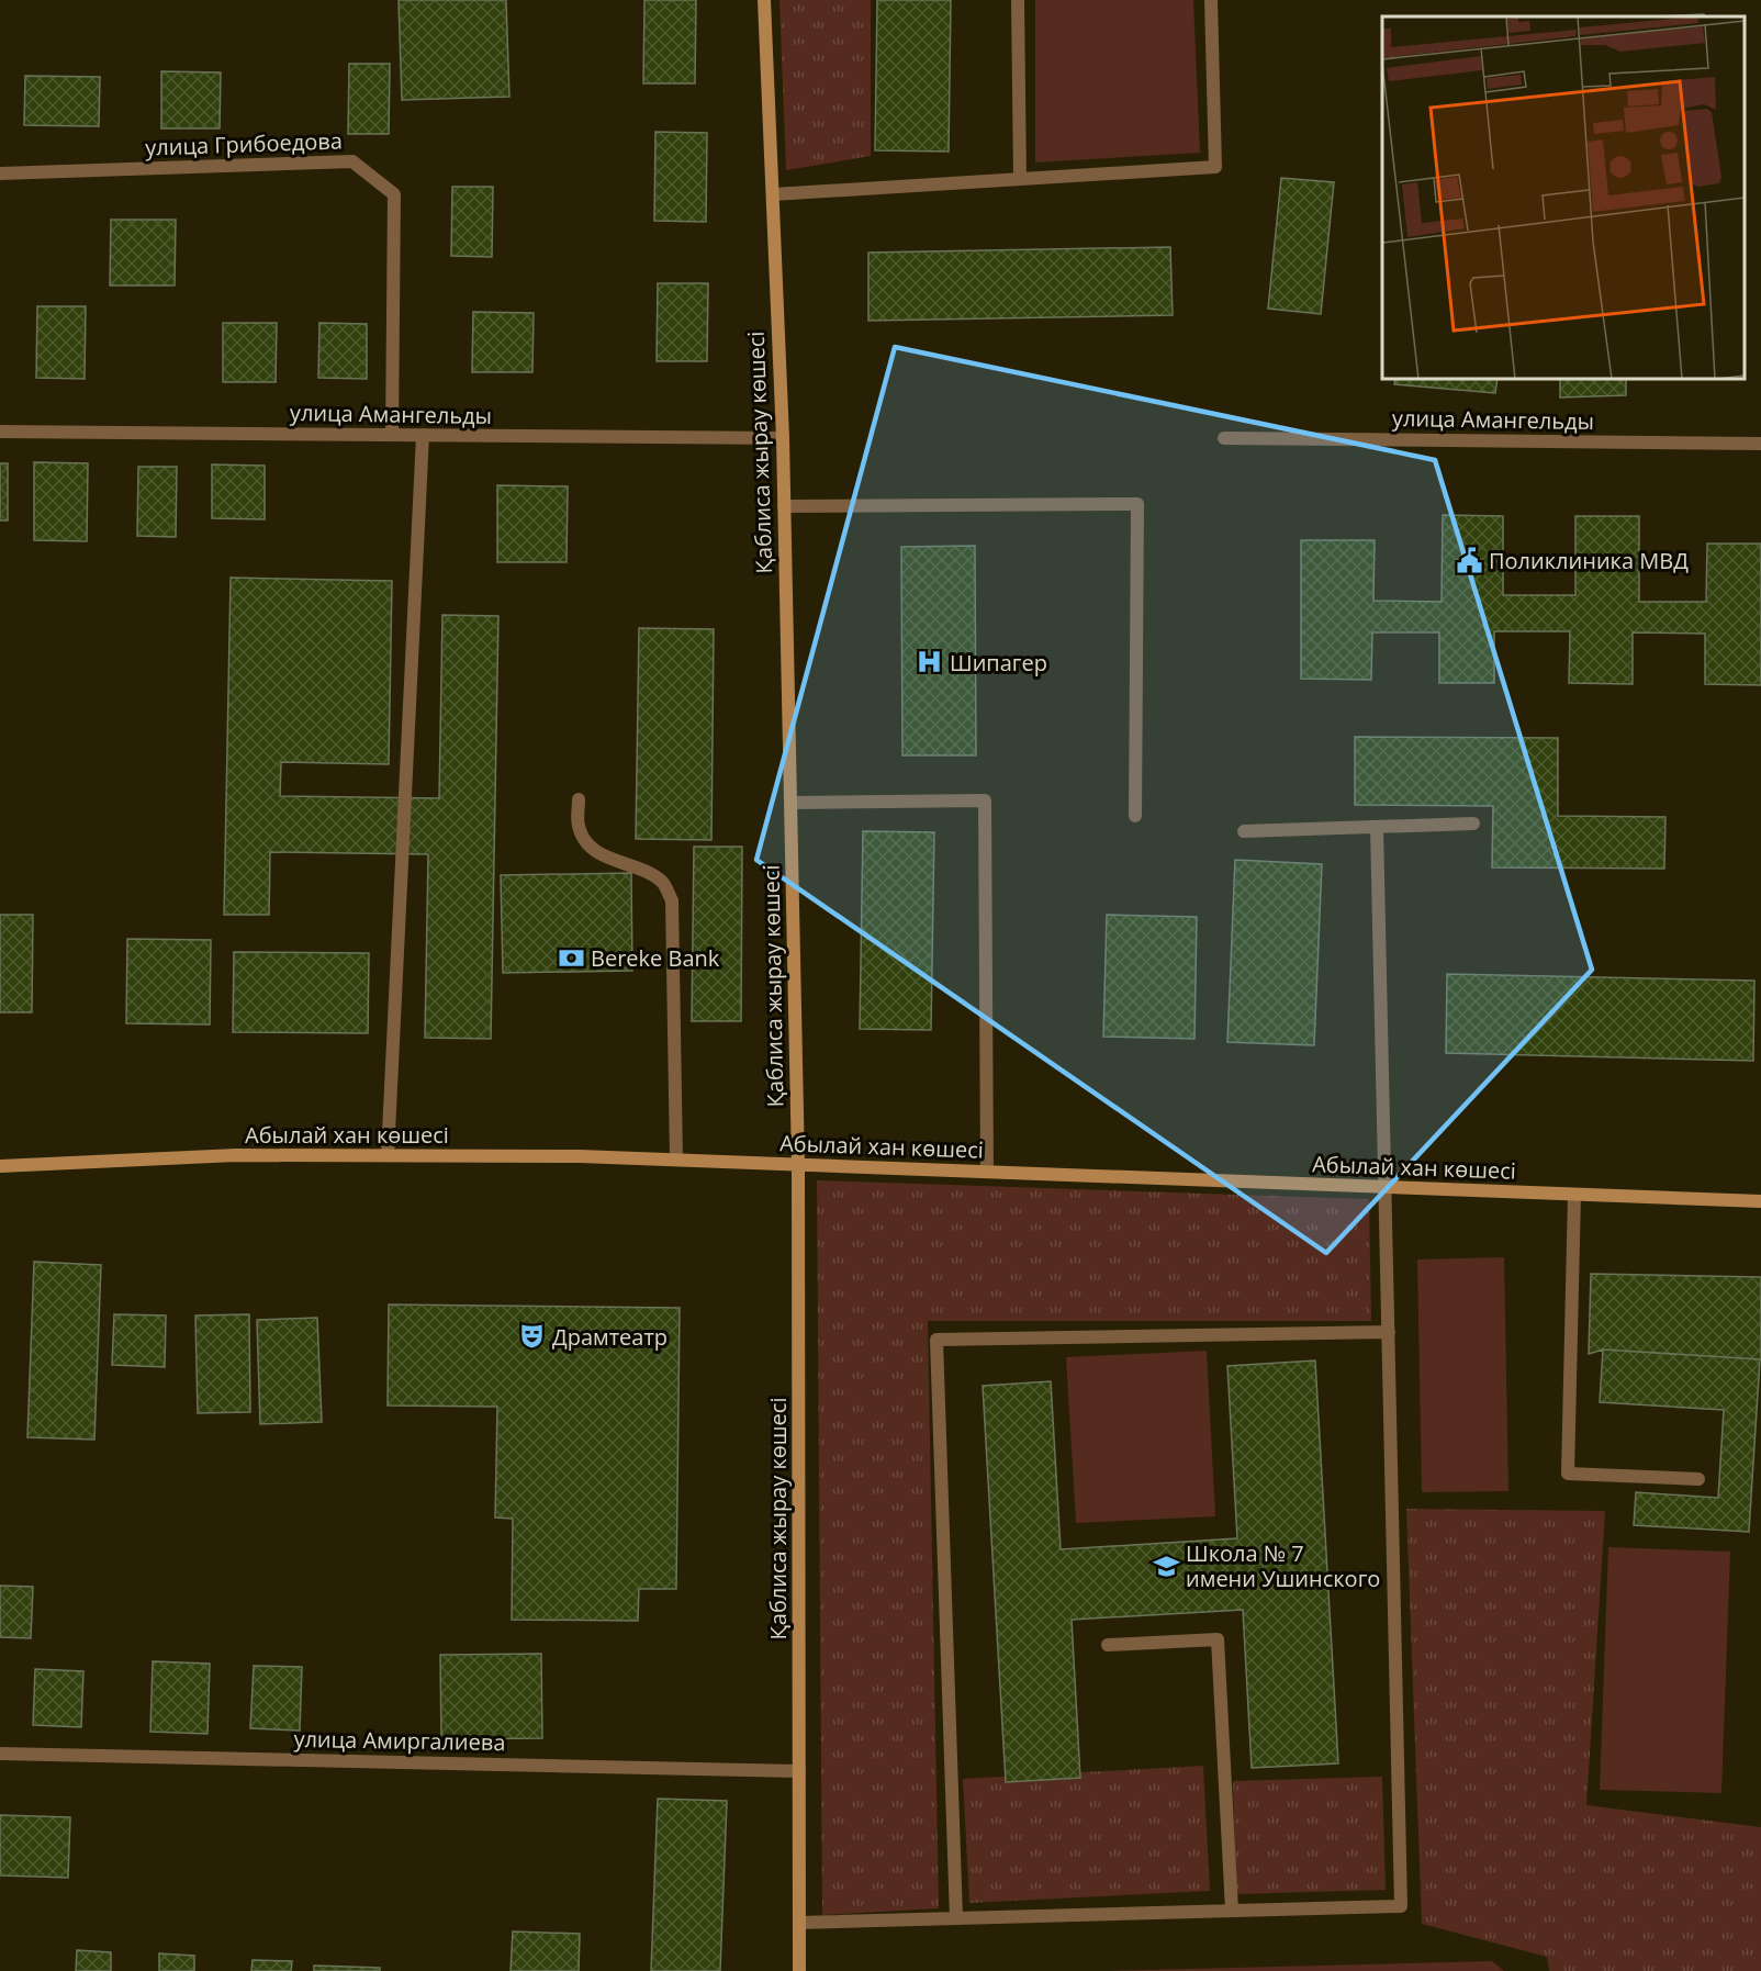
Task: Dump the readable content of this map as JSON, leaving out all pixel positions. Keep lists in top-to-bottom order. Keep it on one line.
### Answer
{"streets":{"street":["улица Грибоедова","улица Амангельды","Қаблиса жырау көшесі","Абылай хан көшесі","улица Амиргалиева"]},"crossings":[["улица Грибоедова","улица Амангельды"],["улица Амангельды","Қаблиса жырау көшесі"],["Қаблиса жырау көшесі","Абылай хан көшесі"],["Қаблиса жырау көшесі","улица Амиргалиева"]],"places":{"public building":["Поликлиника МВД"],"hospital":["Шипагер"],"bank":["Bereke Bank"],"theatre":["Драмтеатр"],"school or university":["Школа № 7 имени Ушинского"]}}
